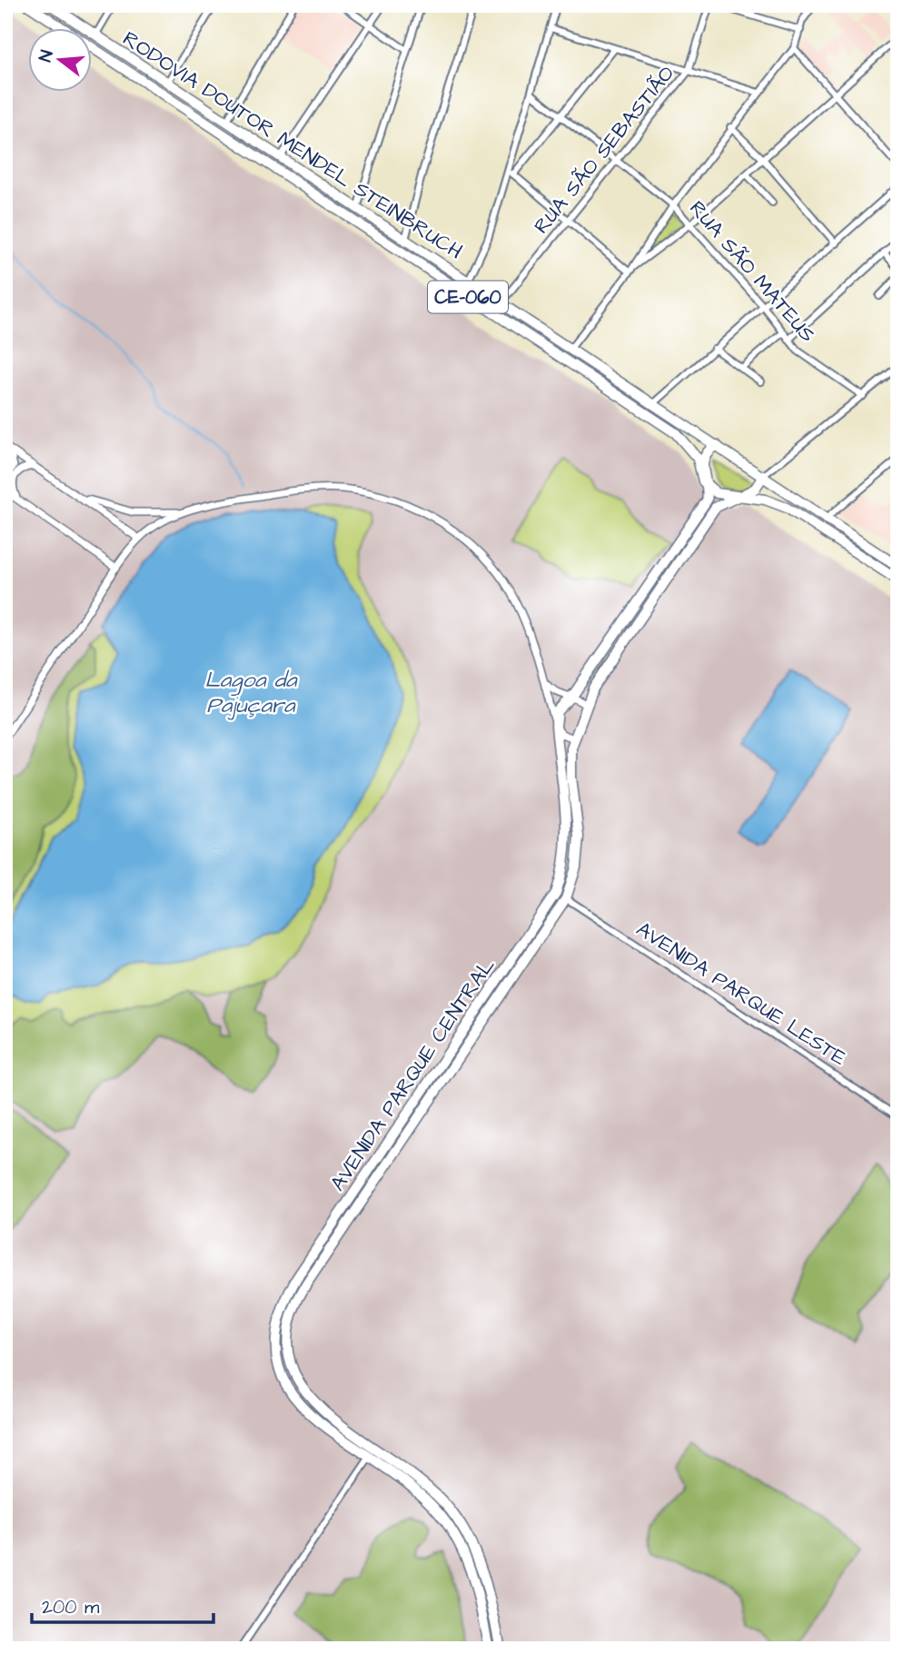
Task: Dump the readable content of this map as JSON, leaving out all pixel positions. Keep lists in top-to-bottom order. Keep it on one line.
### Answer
{"streets":{"main road":["RODOVIA DOUTOR MENDEL STEINBRUCH","CE-060","AVENIDA PARQUE CENTRAL"],"street":["RUA SÃO SEBASTIÃO","RUA SÃO MATEUS","AVENIDA PARQUE LESTE"]},"crossings":[["RODOVIA DOUTOR MENDEL STEINBRUCH","RUA SÃO SEBASTIÃO"],["RODOVIA DOUTOR MENDEL STEINBRUCH","AVENIDA PARQUE CENTRAL"],["RUA SÃO SEBASTIÃO","RUA SÃO MATEUS"],["AVENIDA PARQUE LESTE","AVENIDA PARQUE CENTRAL"]],"water":["Lagoa da Pajuçara"],"scale_bar":"200 m","north":"left"}
